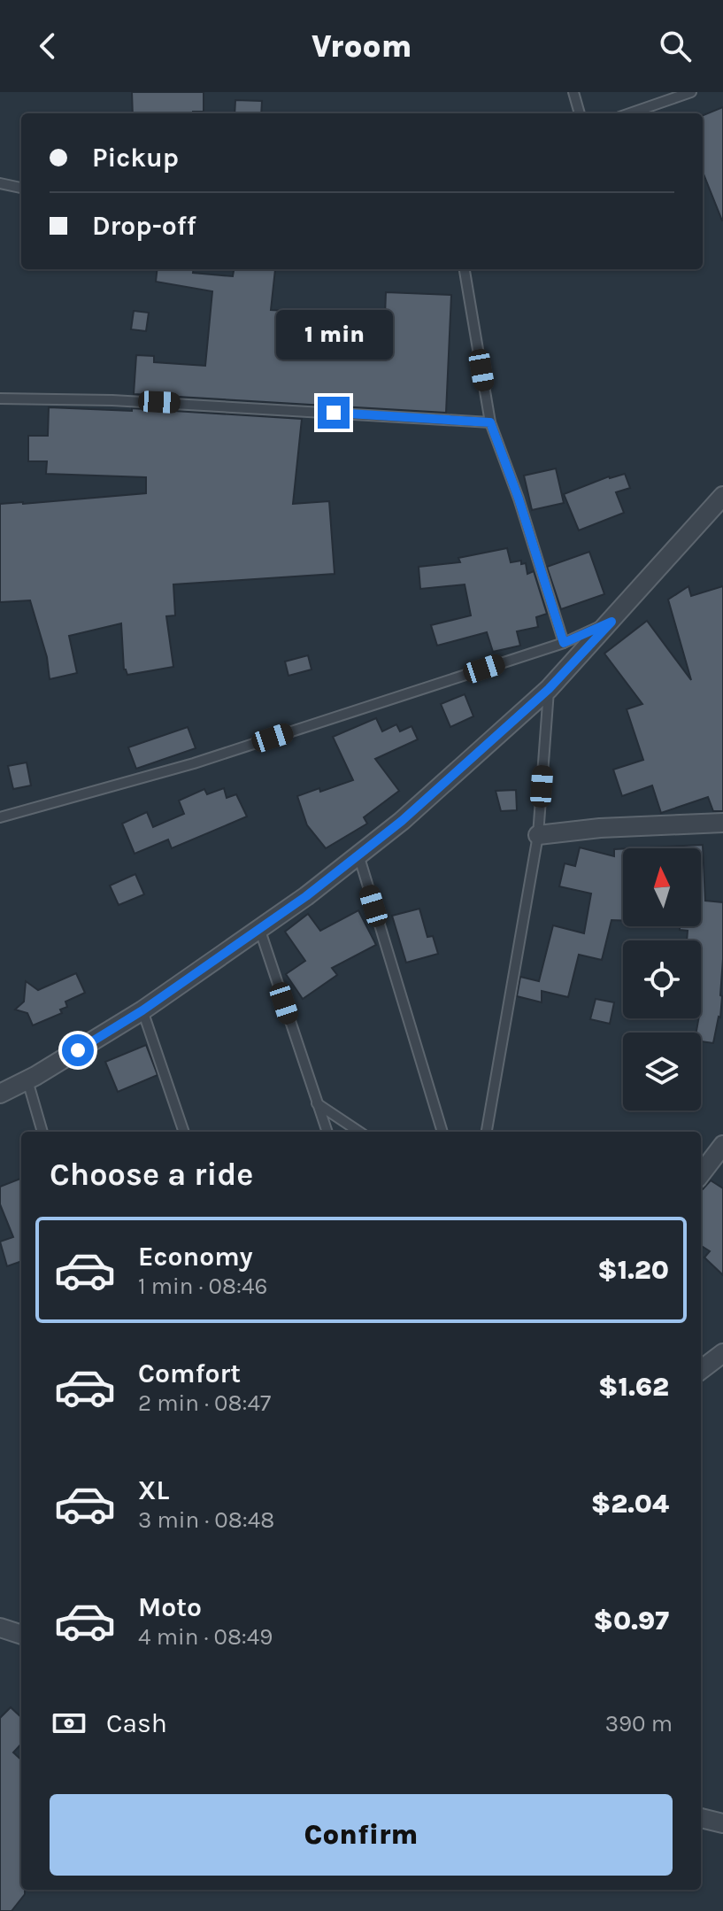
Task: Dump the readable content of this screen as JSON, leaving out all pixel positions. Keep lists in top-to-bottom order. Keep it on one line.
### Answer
{"north":"top","page":{"header":"Vroom","banner":["Pickup","Drop-off"],"bubble":"1 min","heading":"Choose a ride","list":[{"name":"Economy","note":"1 min · 08:46","value":"$1.20"},{"name":"Comfort","note":"2 min · 08:47","value":"$1.62"},{"name":"XL","note":"3 min · 08:48","value":"$2.04"},{"name":"Moto","note":"4 min · 08:49","value":"$0.97"}],"pay":["Cash","390 m"],"buttons":"Confirm"}}
